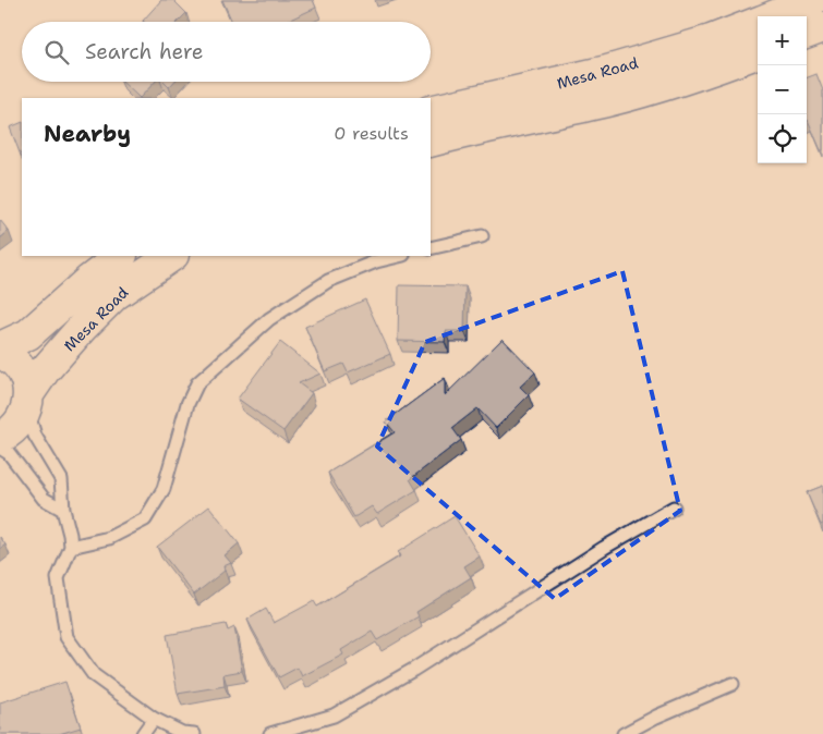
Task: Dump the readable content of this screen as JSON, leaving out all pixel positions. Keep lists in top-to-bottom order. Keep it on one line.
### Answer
{"streets":{"main road":["Mesa Road"]},"page":{"map_buttons":["+","−"],"search":"Search here","heading":["Nearby","0 results"]}}
